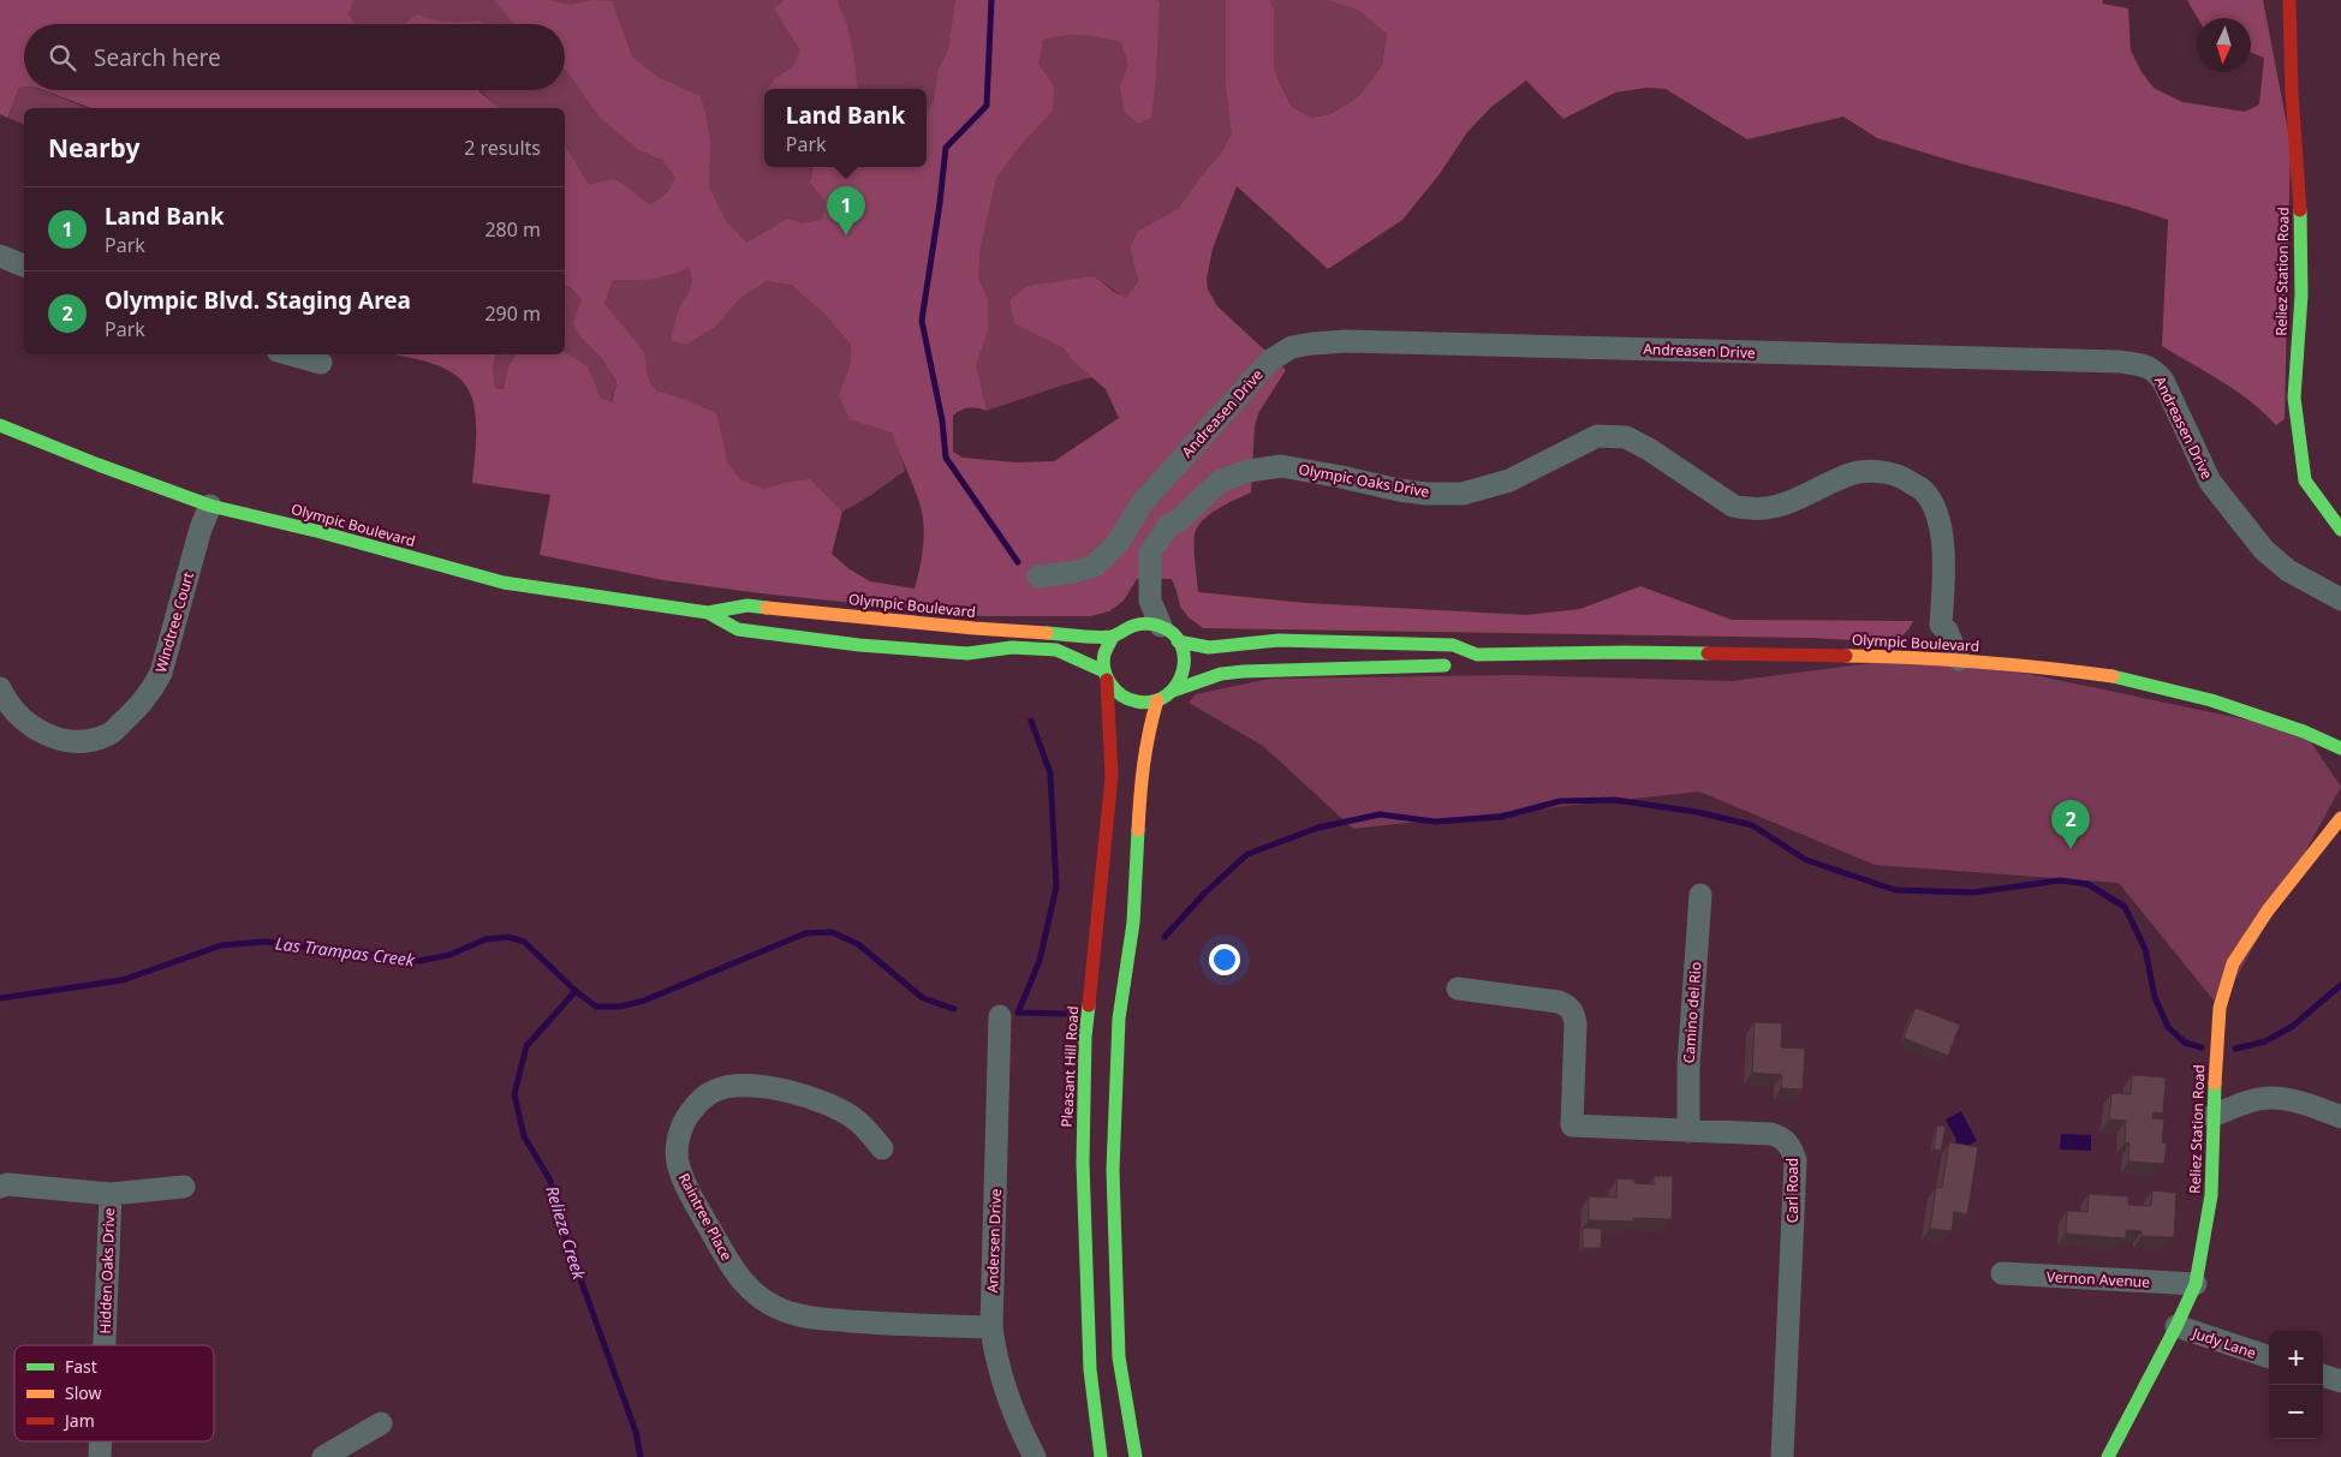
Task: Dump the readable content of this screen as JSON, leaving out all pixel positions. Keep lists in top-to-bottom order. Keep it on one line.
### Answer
{"streets":{"main road":["Reliez Station Road","Olympic Boulevard","Pleasant Hill Road"],"street":["Andreasen Drive","Olympic Oaks Drive","Windtree Court","Camino del Rio","Carl Road","Raintree Place","Andersen Drive","Hidden Oaks Drive","Vernon Avenue","Judy Lane"]},"crossings":[["Reliez Station Road","Vernon Avenue"],["Reliez Station Road","Judy Lane"],["Olympic Oaks Drive","Olympic Boulevard"],["Olympic Oaks Drive","Pleasant Hill Road"],["Olympic Boulevard","Windtree Court"],["Olympic Boulevard","Pleasant Hill Road"],["Camino del Rio","Carl Road"],["Raintree Place","Andersen Drive"]],"water":["Las Trampas Creek","Relieze Creek"],"legend":["Fast","Slow","Jam"],"north":"bottom","page":{"search":"Search here","popup":["Land Bank","Park"],"heading":["Nearby","2 results"],"pins":["1","2"],"list":[{"mark":"1","name":"Land Bank","note":"Park","value":"280 m"},{"mark":"2","name":"Olympic Blvd. Staging Area","note":"Park","value":"290 m"}],"map_buttons":["+","−"]}}
